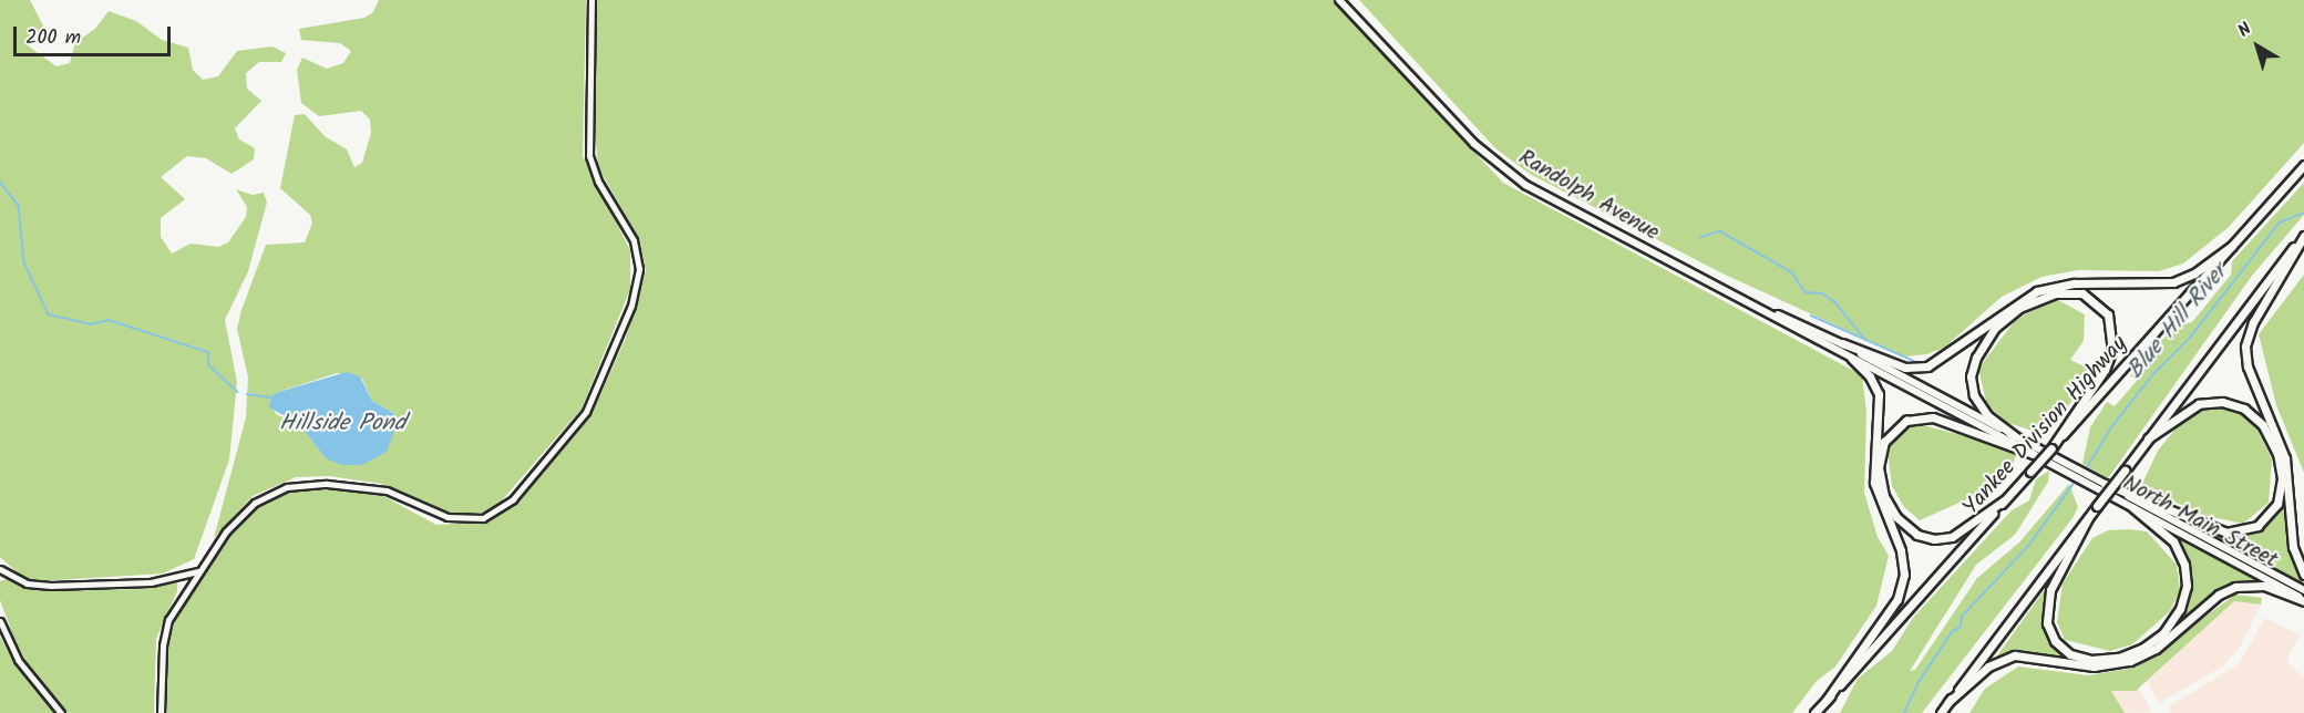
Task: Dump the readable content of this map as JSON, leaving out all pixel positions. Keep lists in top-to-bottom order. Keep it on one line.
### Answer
{"streets":{"highway":["Yankee Division Highway"],"main road":["Randolph Avenue","North Main Street"]},"crossings":[["Randolph Avenue","North Main Street"]],"water":["Blue Hill River","Hillside Pond"],"scale_bar":"200 m","north":"top left"}
